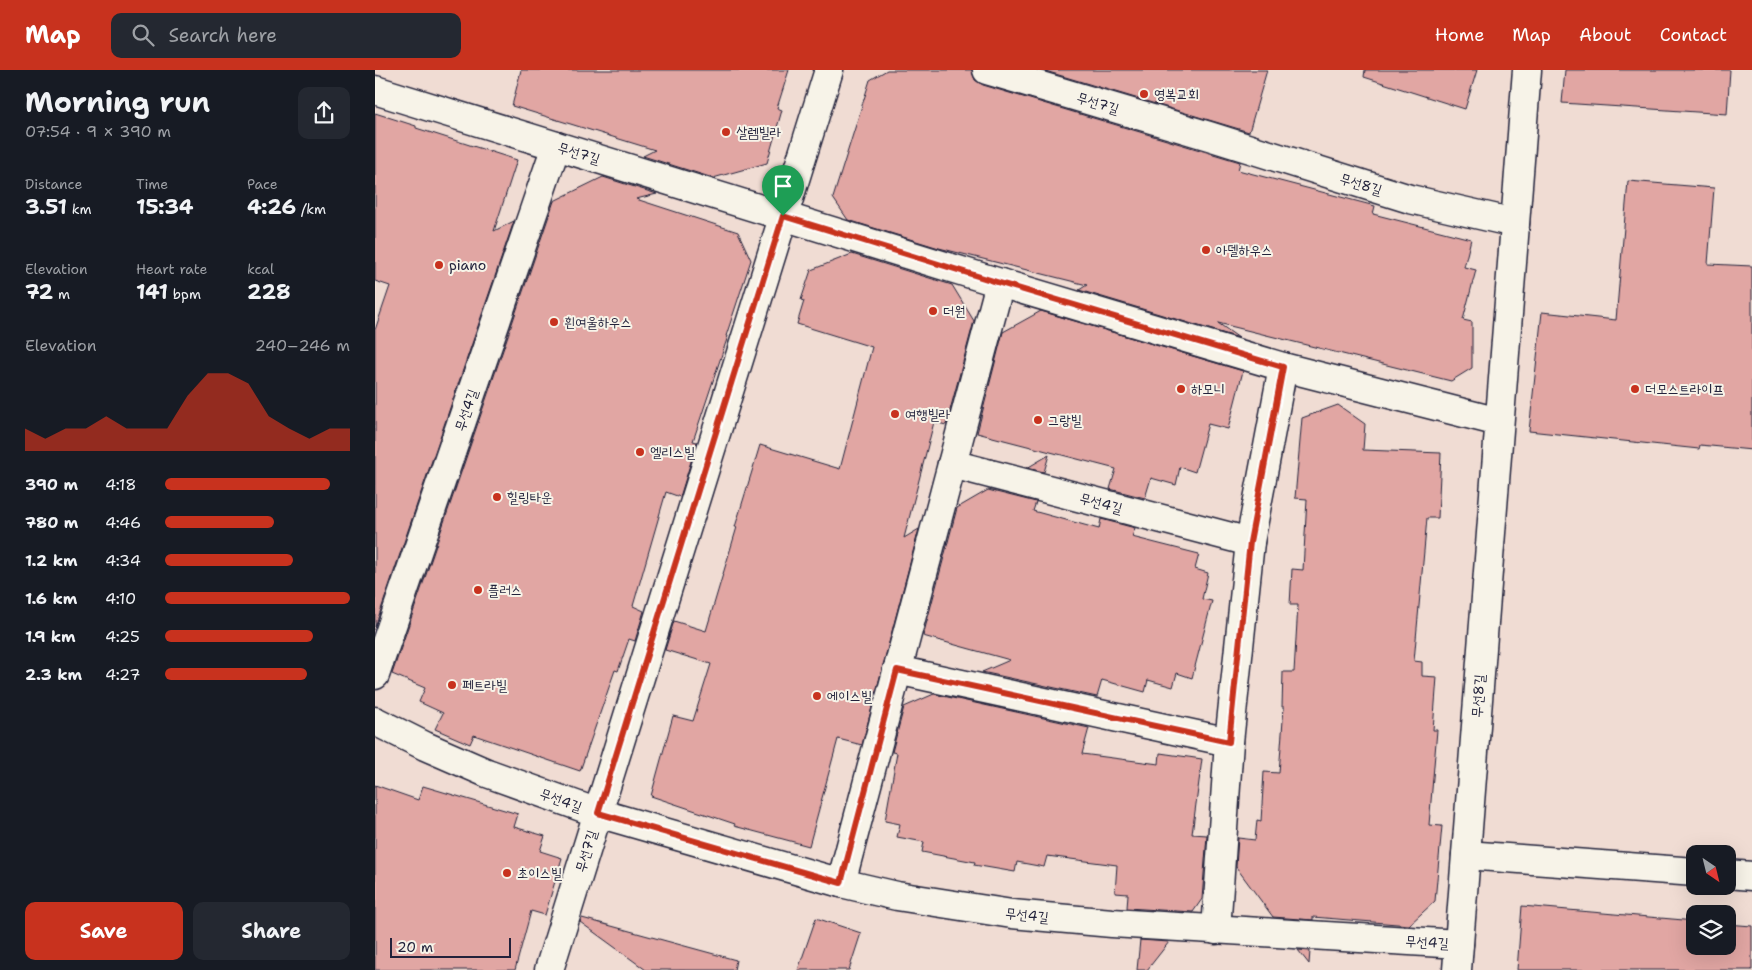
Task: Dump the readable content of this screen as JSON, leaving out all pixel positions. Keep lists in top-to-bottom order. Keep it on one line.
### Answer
{"streets":{"street":["무선7길","무선8길","무선4길"]},"crossings":[["무선7길","무선8길"],["무선7길","무선4길"],["무선8길","무선4길"]],"places":["영복교회","살렘빌라","아델하우스","piano","더원","흰여울하우스","하모니","더모스트라이프","여행빌라","그랑빌","엘리스빌","힐링타운","플러스","페트라빌","에이스빌","초이스빌"],"scale_bar":"20 m","north":"bottom right","page":{"header":"Map","search":"Search here","nav":["Home","Map","About","Contact"],"heading":["Morning run","07:54 · 9 × 390 m"],"stats":[["Distance","3.51 km"],["Time","15:34"],["Pace","4:26 /km"],["Elevation","72 m"],["Heart rate","141 bpm"],["kcal","228"]],"chart":["Elevation","240–246 m"],"list":[{"name":"390 m","note":"4:18"},{"name":"780 m","note":"4:46"},{"name":"1.2 km","note":"4:34"},{"name":"1.6 km","note":"4:10"},{"name":"1.9 km","note":"4:25"},{"name":"2.3 km","note":"4:27"}],"buttons":["Save","Share"],"scale":"20 m"}}
